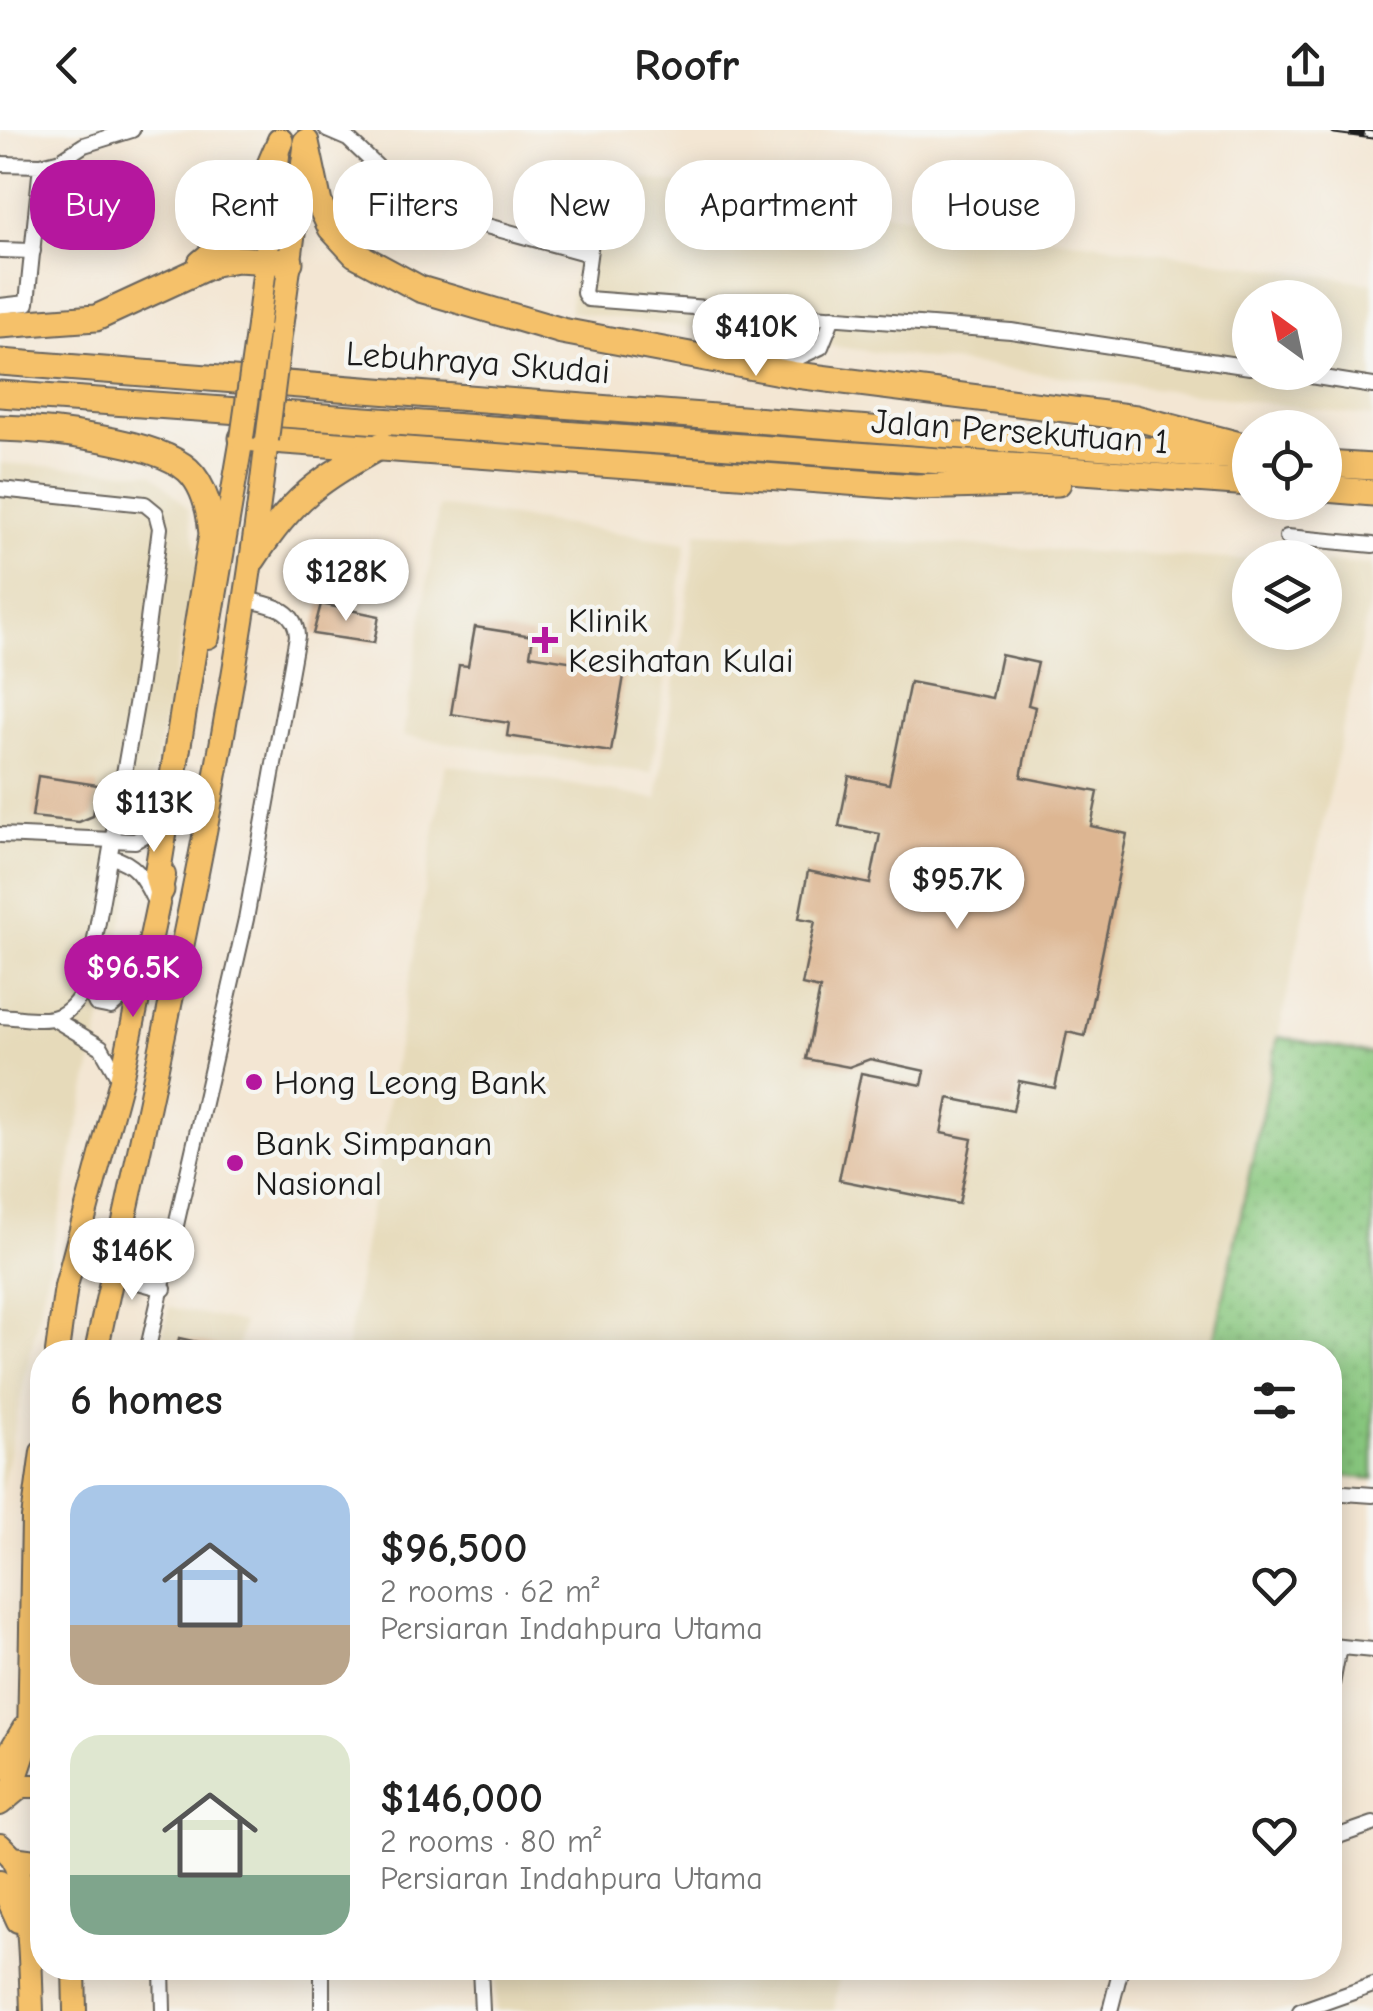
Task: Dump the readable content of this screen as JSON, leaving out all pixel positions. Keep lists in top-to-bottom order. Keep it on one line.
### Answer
{"streets":{"highway":["Lebuhraya Skudai","Jalan Persekutuan 1"]},"places":{"health":["Klinik Kesihatan Kulai"],"other":["Hong Leong Bank","Bank Simpanan Nasional"]},"north":"top left","page":{"header":"Roofr","chip":["Buy","Rent","Filters","New","Apartment","House"],"price":["$410K","$128K","$113K","$95.7K","$96.5K","$146K"],"heading":"6 homes","list":[{"name":"$96,500","note":"2 rooms · 62 m² · Persiaran Indahpura Utama"},{"name":"$146,000","note":"2 rooms · 80 m² · Persiaran Indahpura Utama"}]}}
